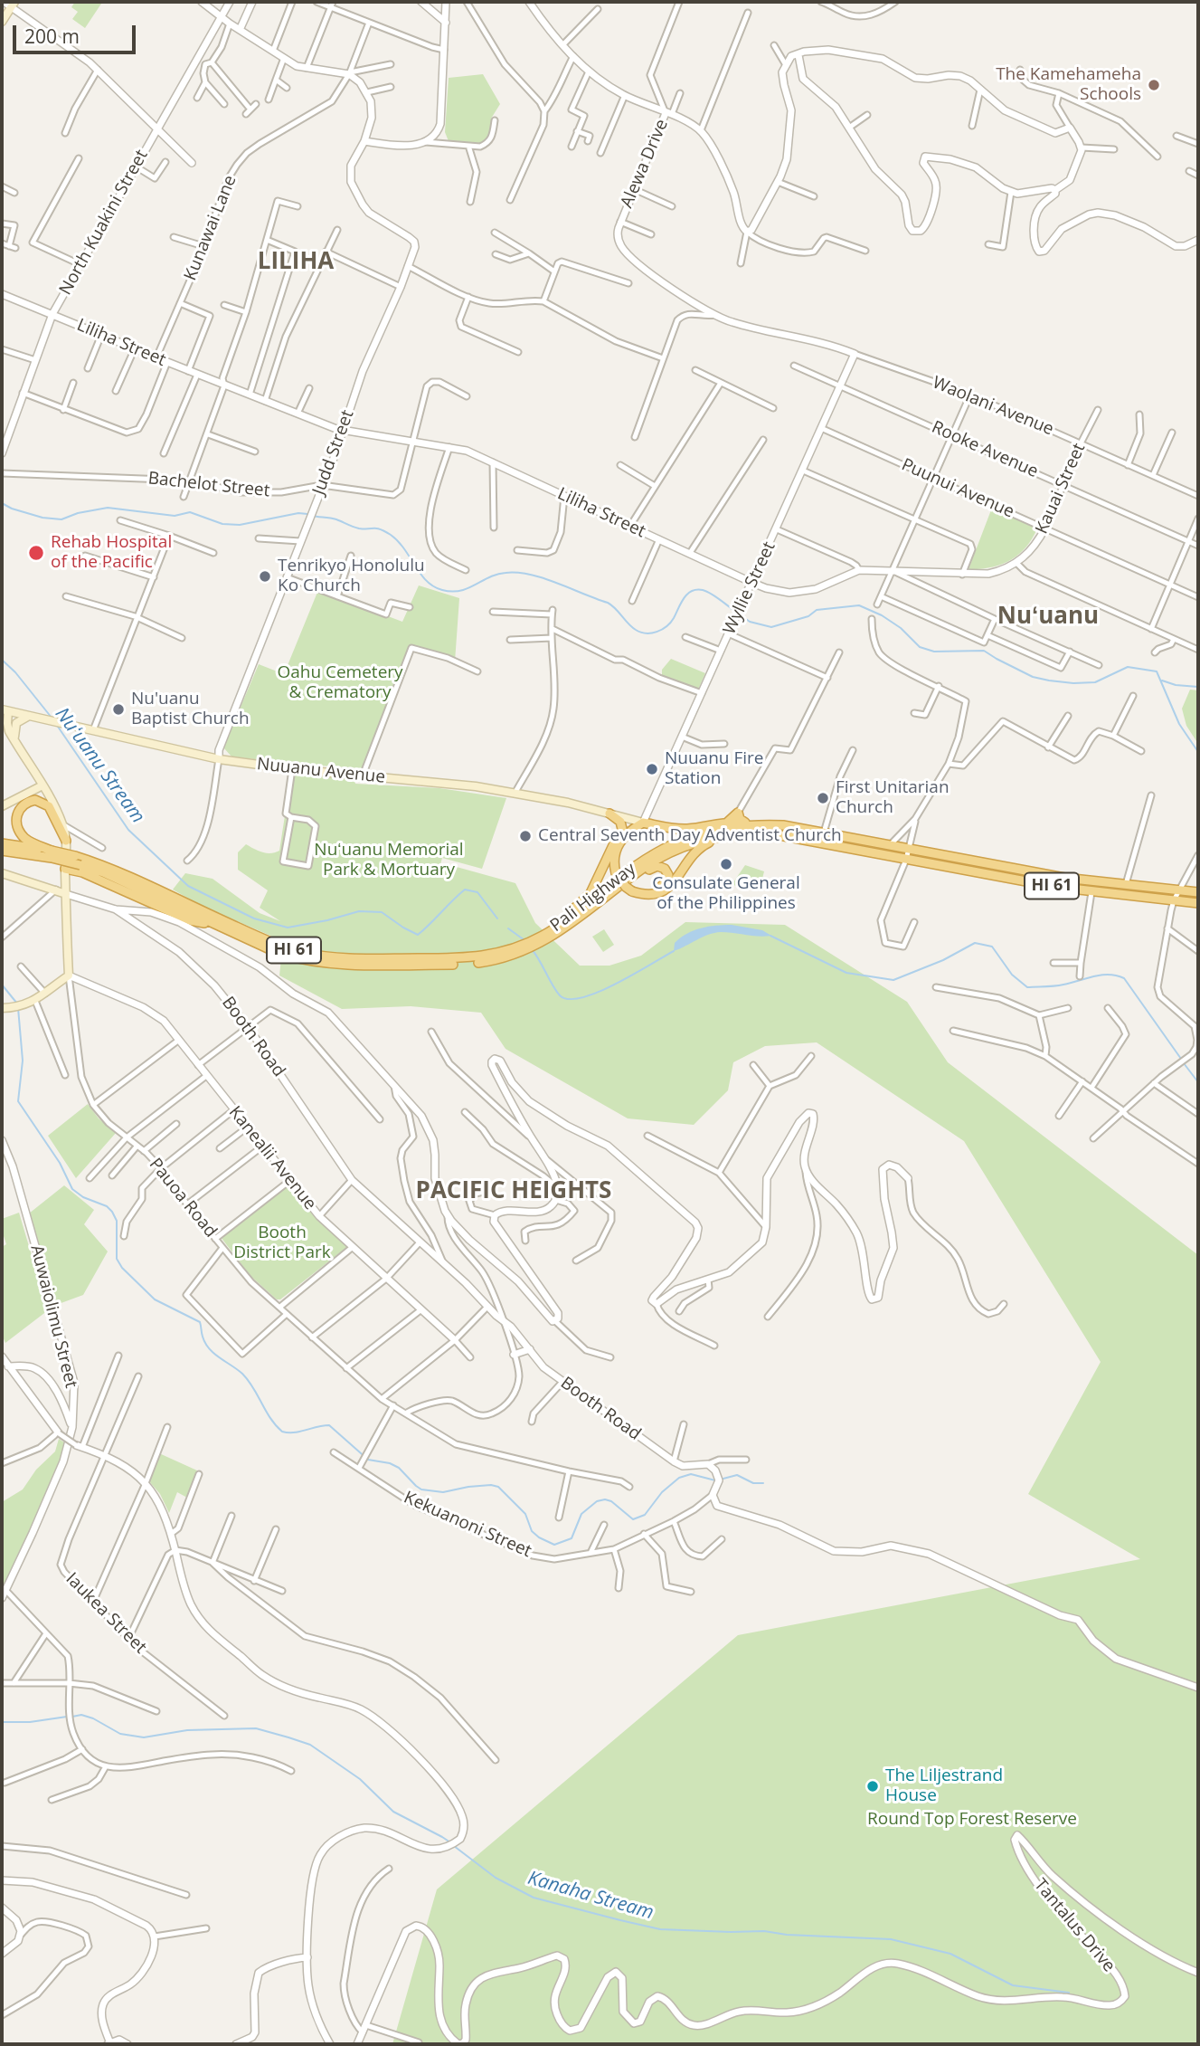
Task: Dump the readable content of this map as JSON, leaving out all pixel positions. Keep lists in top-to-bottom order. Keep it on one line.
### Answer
{"streets":{"highway":["HI 61","Pali Highway"],"main road":["Nuuanu Avenue","Pauoa Road"],"street":["Alewa Drive","North Kuakini Street","Kunawai Lane","Liliha Street","Waolani Avenue","Rooke Avenue","Judd Street","Bachelot Street","Puunui Avenue","Kauai Street","Wyllie Street","Booth Road","Kanealii Avenue","Auwaiolimu Street","Kekuanoni Street","Iaukea Street","Tantalus Drive"]},"crossings":[["Alewa Drive","Waolani Avenue"],["Alewa Drive","Wyllie Street"],["North Kuakini Street","Liliha Street"],["Kunawai Lane","Liliha Street"],["Liliha Street","Judd Street"],["Liliha Street","Bachelot Street"],["Liliha Street","Kauai Street"],["Liliha Street","Wyllie Street"],["Waolani Avenue","Kauai Street"],["Waolani Avenue","Wyllie Street"],["Rooke Avenue","Kauai Street"],["Rooke Avenue","Wyllie Street"],["Judd Street","Bachelot Street"],["Judd Street","Nuuanu Avenue"],["Puunui Avenue","Kauai Street"],["Puunui Avenue","Wyllie Street"],["Wyllie Street","Nuuanu Avenue"],["Nuuanu Avenue","Pauoa Road"],["Kanealii Avenue","Pauoa Road"]],"districts":["LILIHA","Nuʻuanu","PACIFIC HEIGHTS"],"water":["Nuʻuanu Stream","Kanaha Stream"],"parks":["Oahu Cemetery & Crematory","Nuʻuanu Memorial Park & Mortuary","Booth District Park","Round Top Forest Reserve"],"places":["The Kamehameha Schools","Rehab Hospital of the Pacific","Tenrikyo Honolulu Ko Church","Nu'uanu Baptist Church","Nuuanu Fire Station","First Unitarian Church","Central Seventh Day Adventist Church","Consulate General of the Philippines","The Liljestrand House"],"scale_bar":"200 m"}
